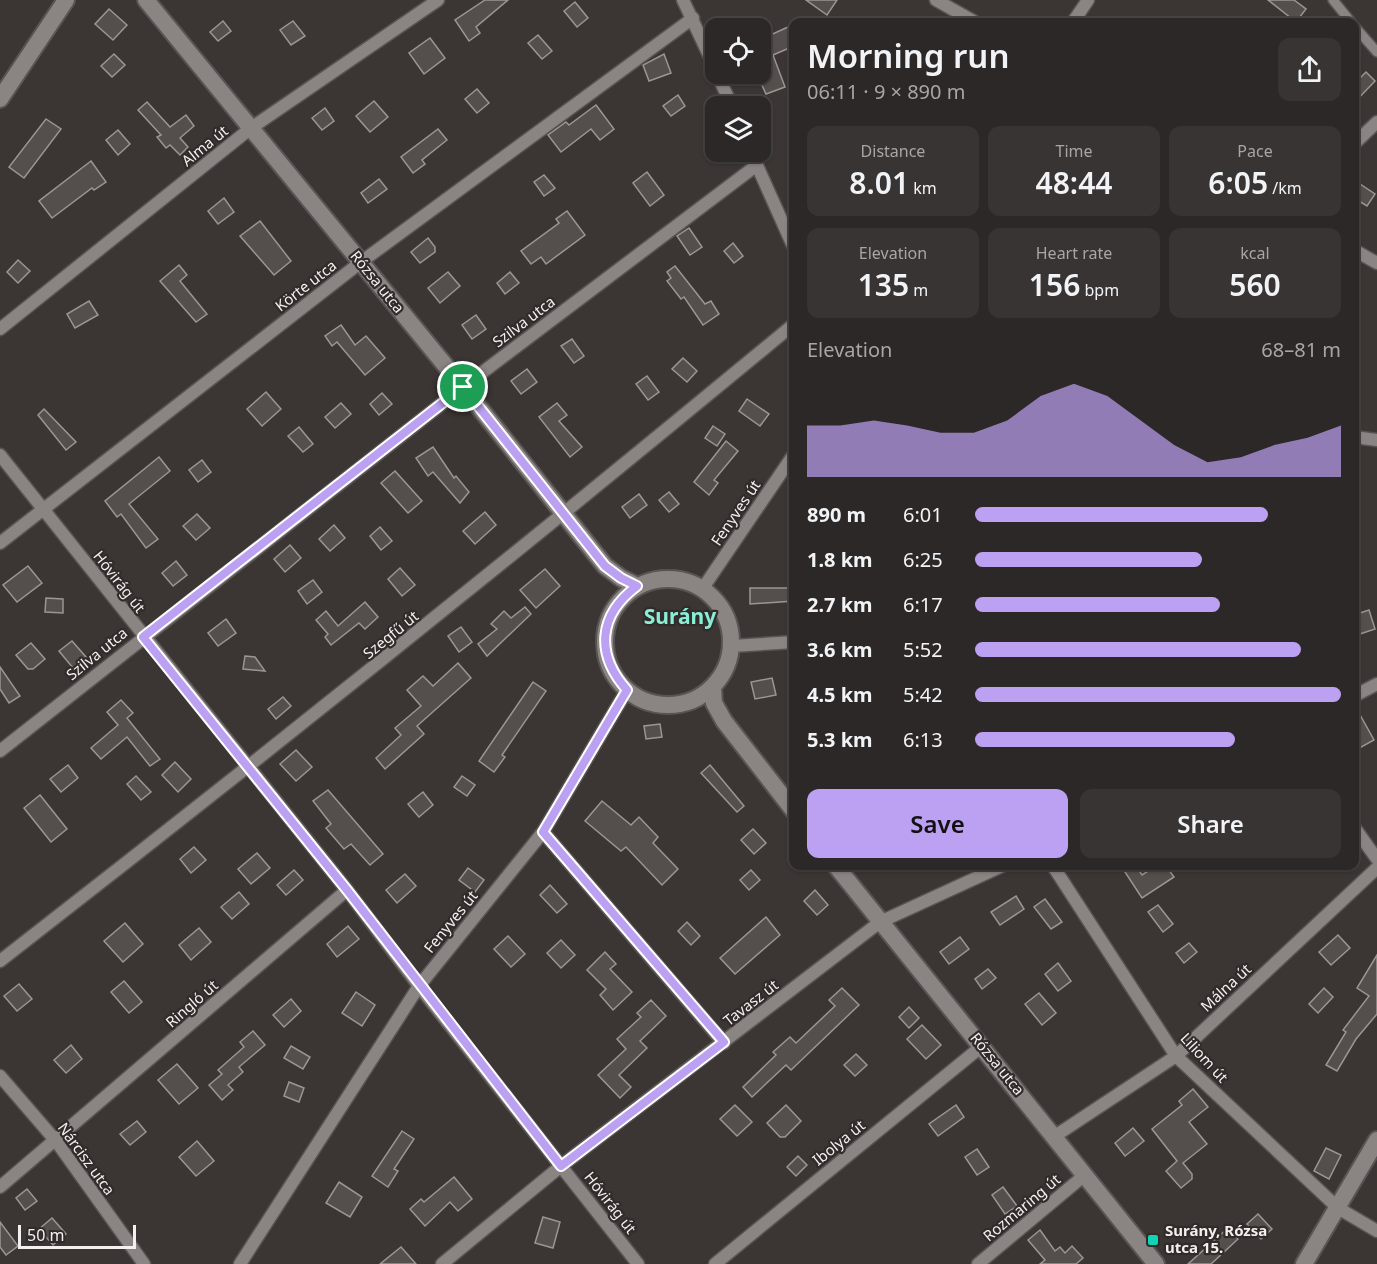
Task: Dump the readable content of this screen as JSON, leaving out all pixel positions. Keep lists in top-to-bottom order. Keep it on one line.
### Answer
{"streets":{"street":["Alma út","Rózsa utca","Körte utca","Szilva utca","Fenyves út","Hóvirág út","Szegfű út","Málna út","Tavasz út","Ringló út","Liliom út","Ibolya út","Nárcisz utca","Rozmaring út"]},"crossings":[["Alma út","Rózsa utca"],["Rózsa utca","Körte utca"],["Rózsa utca","Szilva utca"],["Rózsa utca","Szegfű út"],["Rózsa utca","Málna út"],["Rózsa utca","Tavasz út"],["Rózsa utca","Ibolya út"],["Rózsa utca","Rozmaring út"],["Körte utca","Hóvirág út"],["Szilva utca","Hóvirág út"],["Fenyves út","Hóvirág út"],["Hóvirág út","Szegfű út"],["Hóvirág út","Tavasz út"],["Hóvirág út","Ringló út"],["Málna út","Liliom út"],["Ringló út","Nárcisz utca"]],"districts":["Surány"],"places":{"transit":["Surány, Rózsa utca 15."]},"scale_bar":"50 m","page":{"heading":["Morning run","06:11 · 9 × 890 m"],"stats":[["Distance","8.01 km"],["Time","48:44"],["Pace","6:05 /km"],["Elevation","135 m"],["Heart rate","156 bpm"],["kcal","560"]],"chart":["Elevation","68–81 m"],"list":[{"name":"890 m","note":"6:01"},{"name":"1.8 km","note":"6:25"},{"name":"2.7 km","note":"6:17"},{"name":"3.6 km","note":"5:52"},{"name":"4.5 km","note":"5:42"},{"name":"5.3 km","note":"6:13"}],"buttons":["Save","Share"],"scale":"50 m"}}
